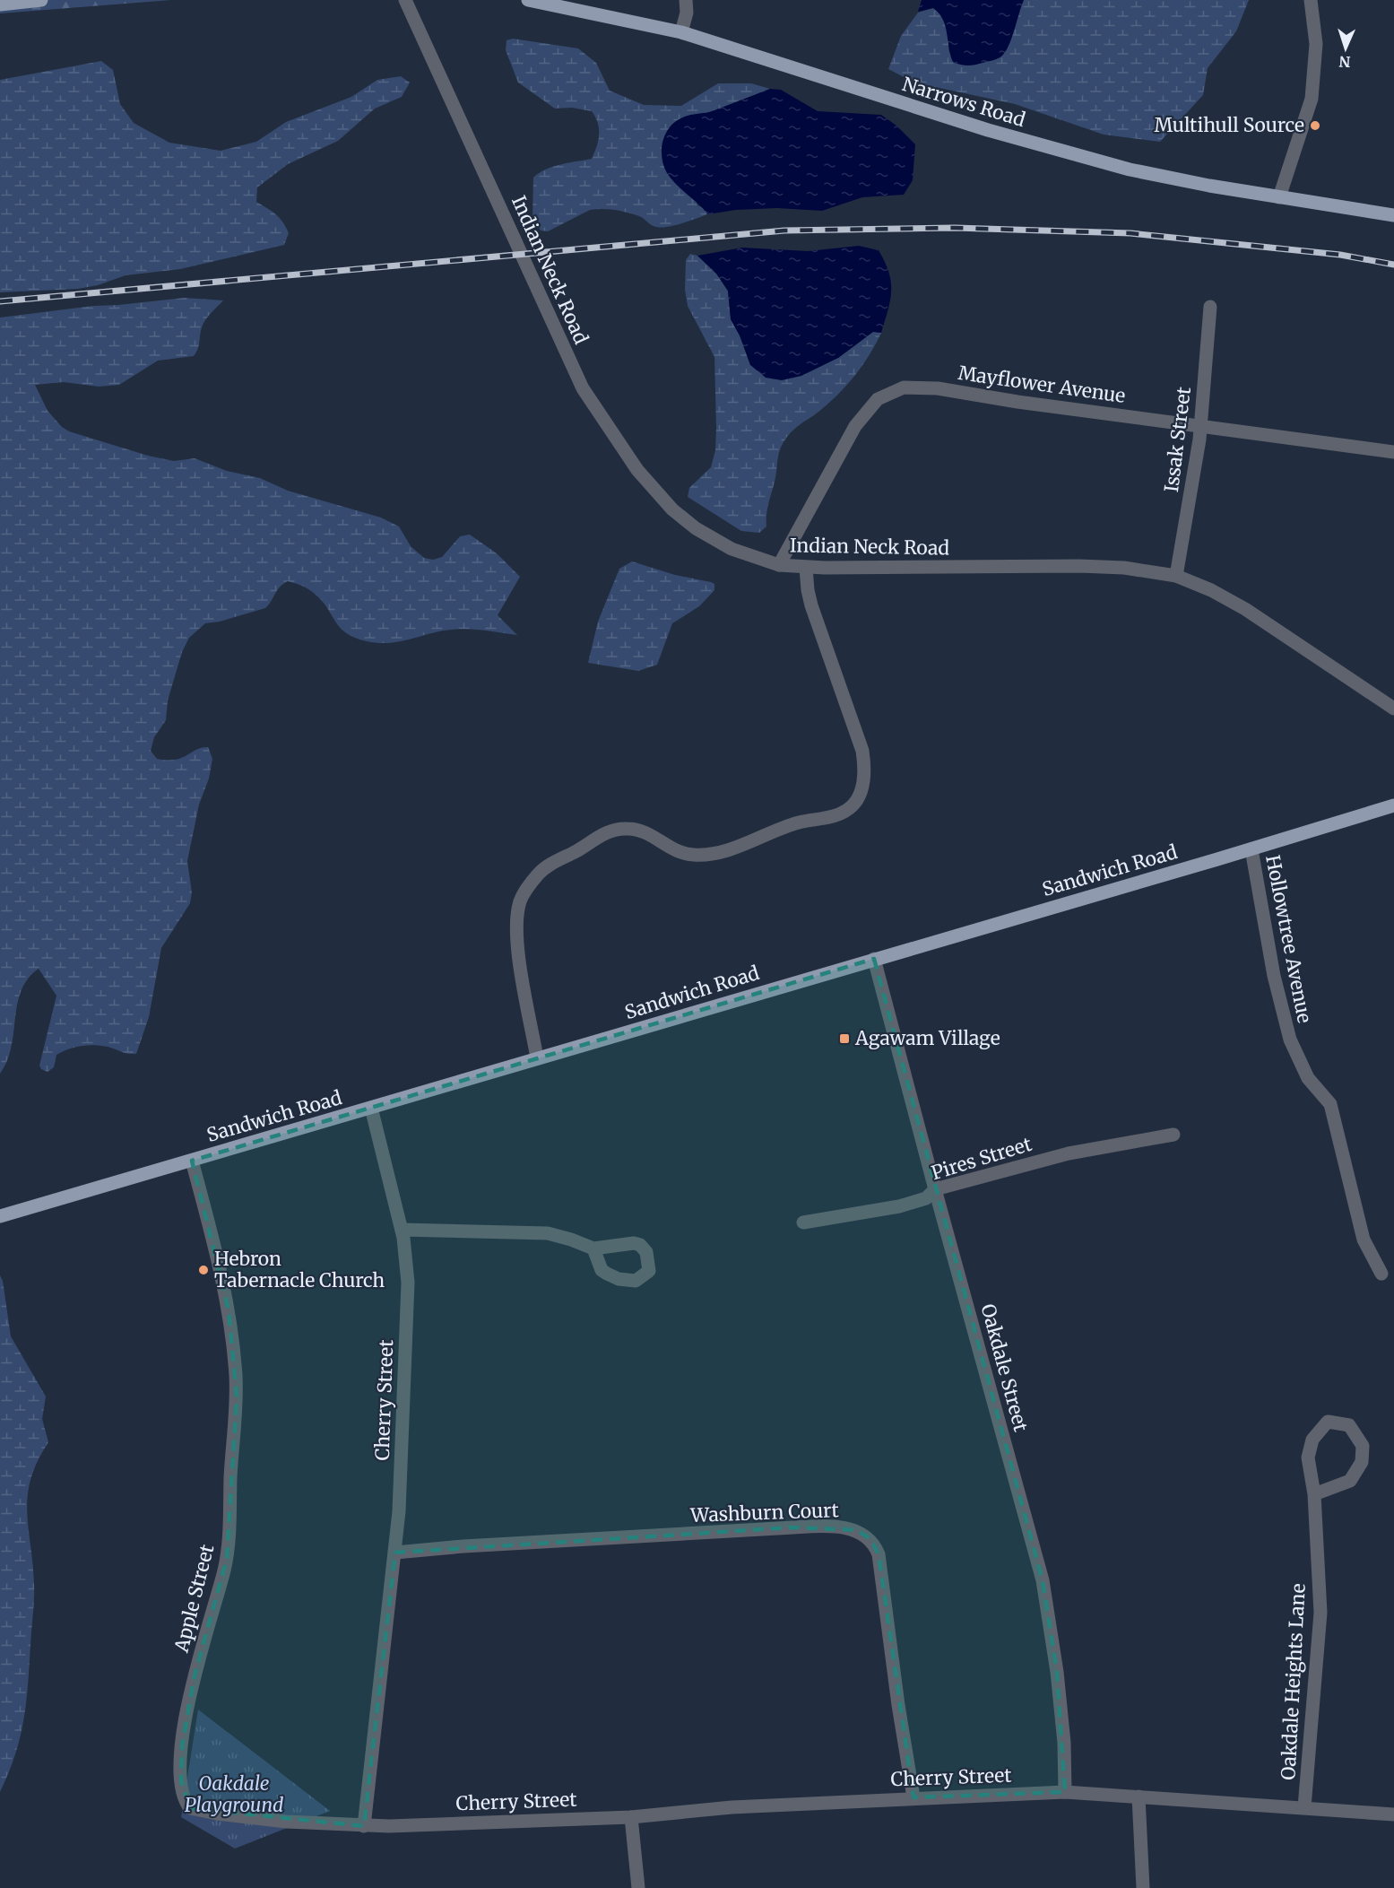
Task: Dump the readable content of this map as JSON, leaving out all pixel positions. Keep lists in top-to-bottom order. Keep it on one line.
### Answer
{"streets":{"main road":["Narrows Road","Sandwich Road"],"street":["Indian Neck Road","Mayflower Avenue","Issak Street","Hollowtree Avenue","Pires Street","Oakdale Street","Cherry Street","Washburn Court","Apple Street","Oakdale Heights Lane"]},"crossings":[["Indian Neck Road","Mayflower Avenue"],["Indian Neck Road","Issak Street"],["Mayflower Avenue","Issak Street"],["Sandwich Road","Hollowtree Avenue"],["Sandwich Road","Oakdale Street"],["Sandwich Road","Cherry Street"],["Sandwich Road","Apple Street"],["Pires Street","Oakdale Street"],["Oakdale Street","Cherry Street"],["Cherry Street","Washburn Court"],["Cherry Street","Apple Street"],["Cherry Street","Oakdale Heights Lane"]],"parks":["Oakdale Playground"],"places":{"other":["Multihull Source","Hebron Tabernacle Church"],"transit":["Agawam Village"]},"north":"bottom"}
